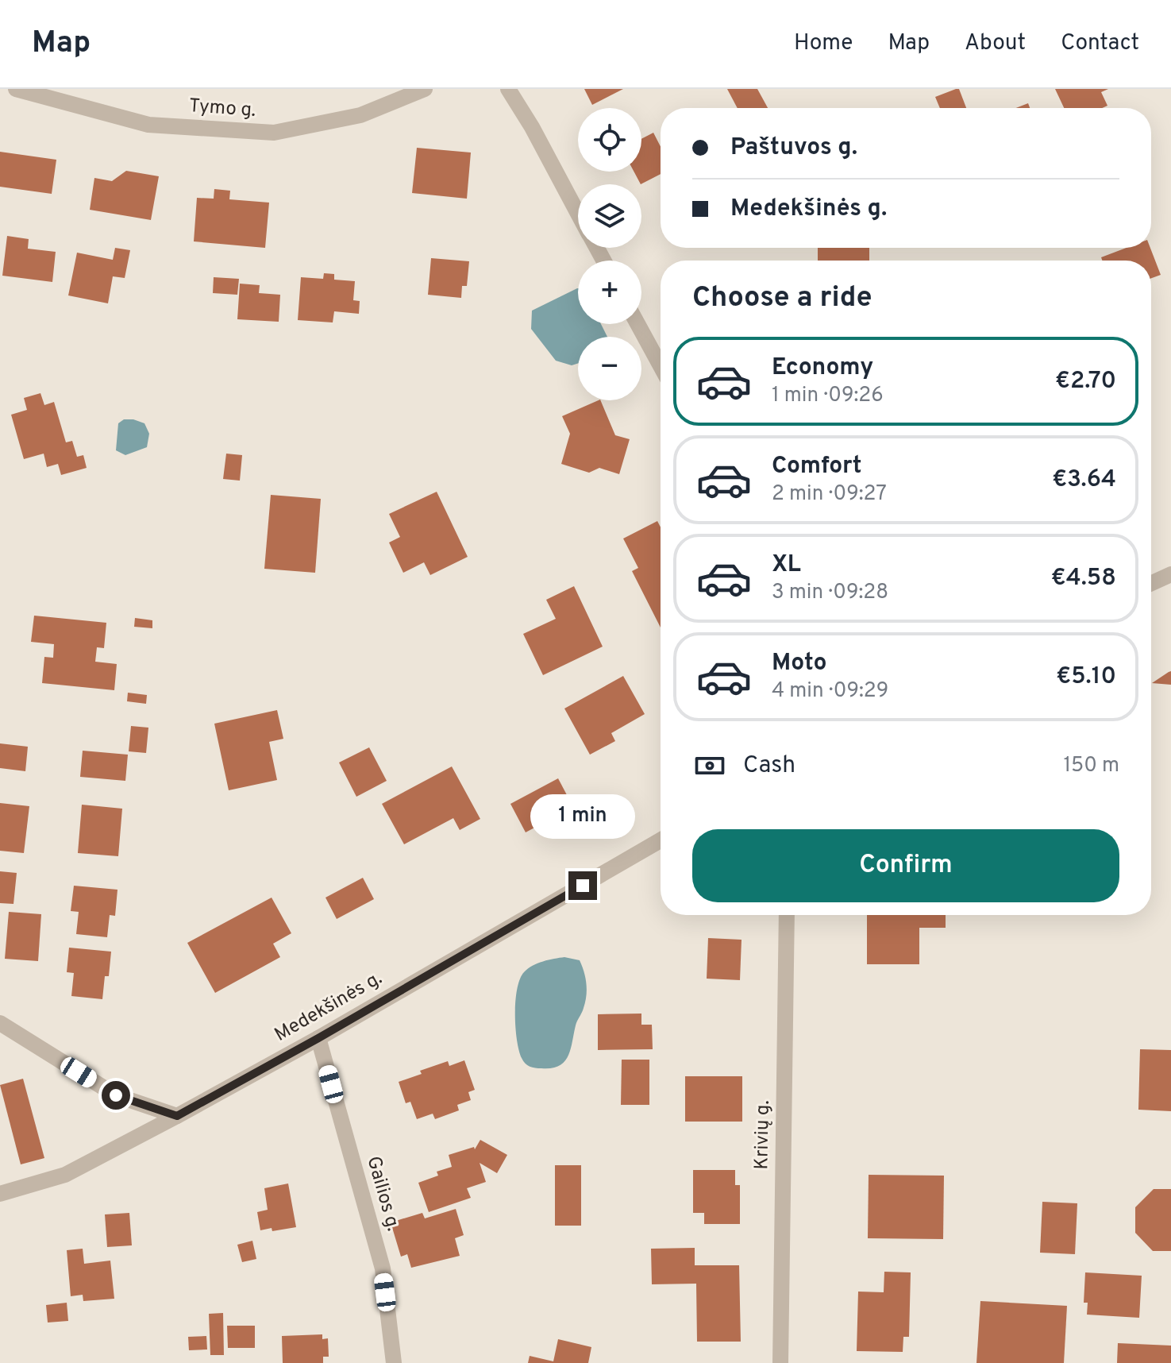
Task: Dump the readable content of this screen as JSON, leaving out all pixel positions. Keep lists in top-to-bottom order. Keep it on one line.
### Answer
{"streets":{"street":["Tymo g.","Medekšinės g.","Krivių g.","Gailios g."]},"crossings":[["Medekšinės g.","Gailios g."]],"page":{"header":"Map","nav":["Home","Map","About","Contact"],"map_buttons":["+","−"],"banner":["Paštuvos g.","Medekšinės g."],"heading":"Choose a ride","list":[{"name":"Economy","note":"1 min · 09:26","value":"€2.70"},{"name":"Comfort","note":"2 min · 09:27","value":"€3.64"},{"name":"XL","note":"3 min · 09:28","value":"€4.58"},{"name":"Moto","note":"4 min · 09:29","value":"€5.10"}],"pay":["Cash","150 m"],"bubble":"1 min","buttons":"Confirm"}}
